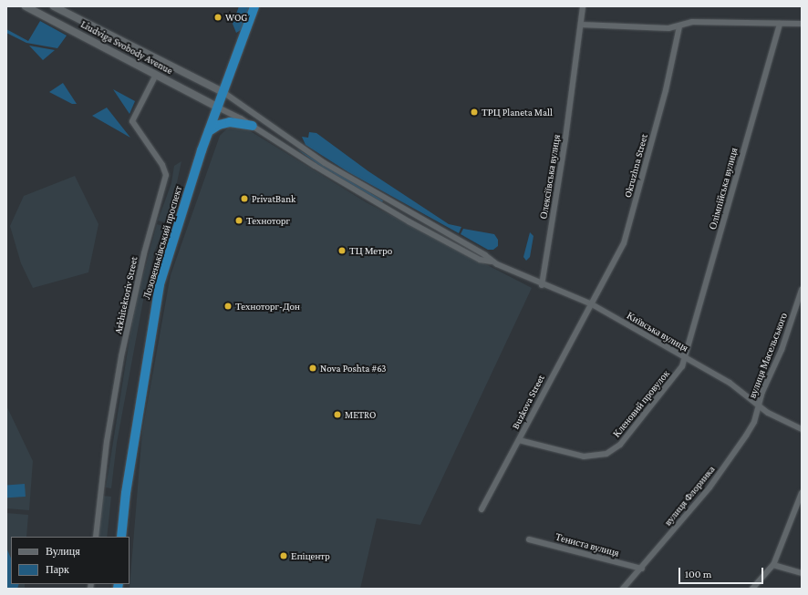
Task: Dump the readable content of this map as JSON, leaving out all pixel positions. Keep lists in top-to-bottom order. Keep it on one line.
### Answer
{"streets":{"highway":["Лозовеньківський проспект"],"main road":["Liudviga Svobody Avenue"],"street":["Okruzhna Street","Олексіївська вулиця","Олімпійська вулиця","Arkhitektoriv Street","Київська вулиця","вулиця Масельського","Buzkova Street","Кленовий провулок","вулиця Флоринка","Тениста вулиця"]},"crossings":[["Liudviga Svobody Avenue","Лозовеньківський проспект"],["Liudviga Svobody Avenue","Arkhitektoriv Street"],["Okruzhna Street","Київська вулиця"],["Okruzhna Street","Buzkova Street"],["Олексіївська вулиця","Київська вулиця"],["Олімпійська вулиця","Київська вулиця"],["Олімпійська вулиця","Кленовий провулок"],["Київська вулиця","вулиця Масельського"],["Київська вулиця","Buzkova Street"],["Київська вулиця","Кленовий провулок"],["Київська вулиця","вулиця Флоринка"],["вулиця Масельського","вулиця Флоринка"],["Buzkova Street","Кленовий провулок"],["вулиця Флоринка","Тениста вулиця"]],"places":["WOG","ТРЦ Planeta Mall","PrivatBank","Техноторг","ТЦ Метро","Техноторг-Дон","Nova Poshta #63","METRO","Епіцентр"],"legend":["Вулиця","Парк"],"scale_bar":"100 m"}
